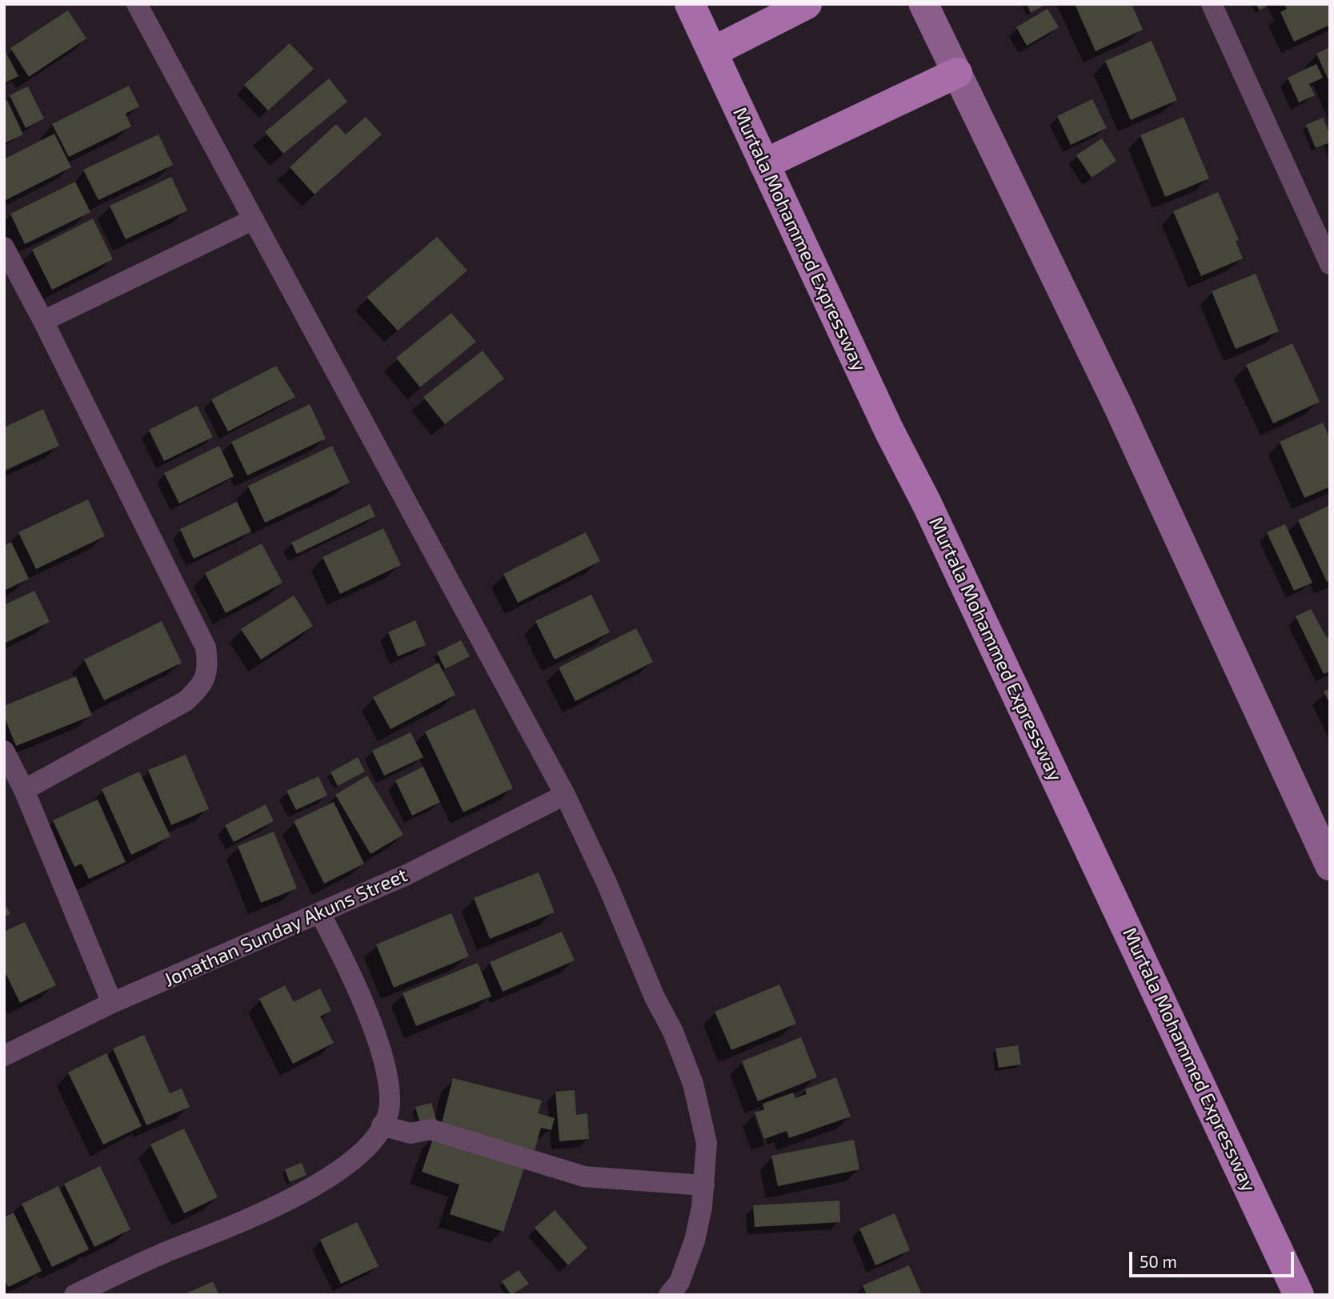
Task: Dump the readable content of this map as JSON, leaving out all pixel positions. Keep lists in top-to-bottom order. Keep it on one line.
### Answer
{"streets":{"main road":["Murtala Mohammed Expressway"],"street":["Jonathan Sunday Akuns Street"]},"scale_bar":"50 m"}
